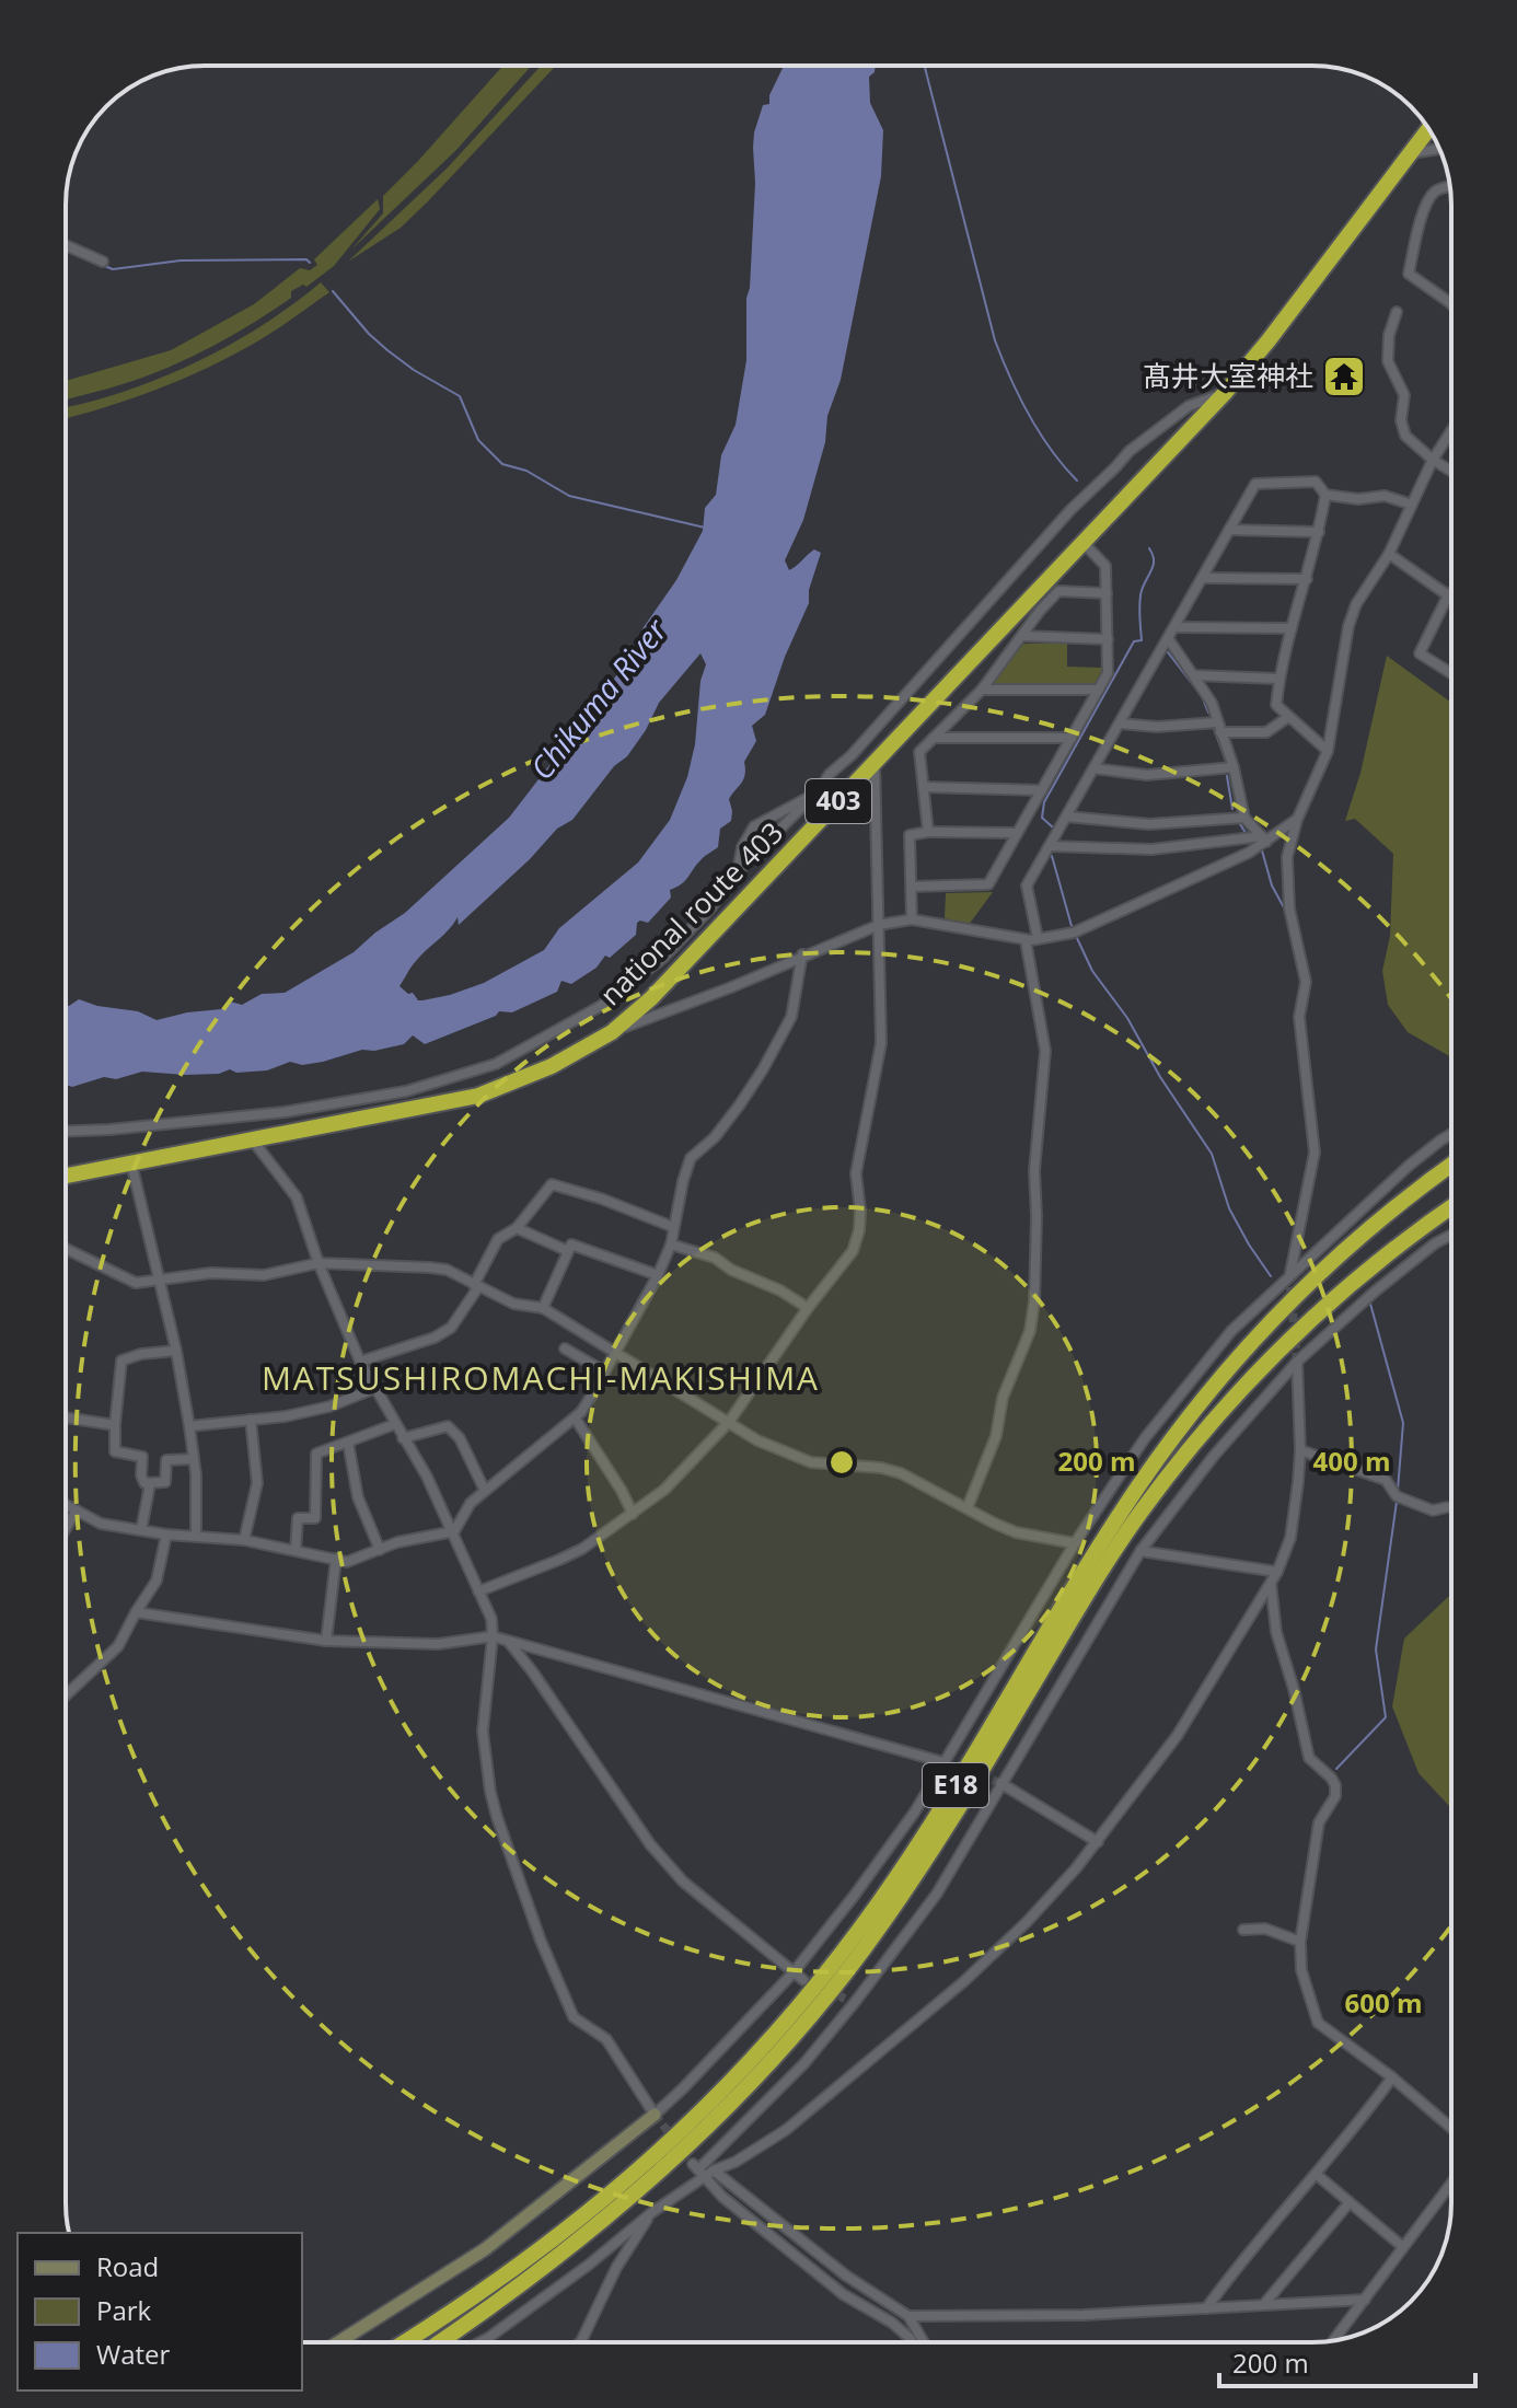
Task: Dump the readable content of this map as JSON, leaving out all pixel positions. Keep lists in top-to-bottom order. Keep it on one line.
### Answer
{"streets":{"highway":["403","national route 403","E18"]},"districts":["MATSUSHIROMACHI-MAKISHIMA"],"water":["Chikuma River"],"places":{"temple":["髙井大室神社"]},"legend":["Road","Park","Water"],"scale_bar":"200 m","rings":["200 m","400 m","600 m"]}
